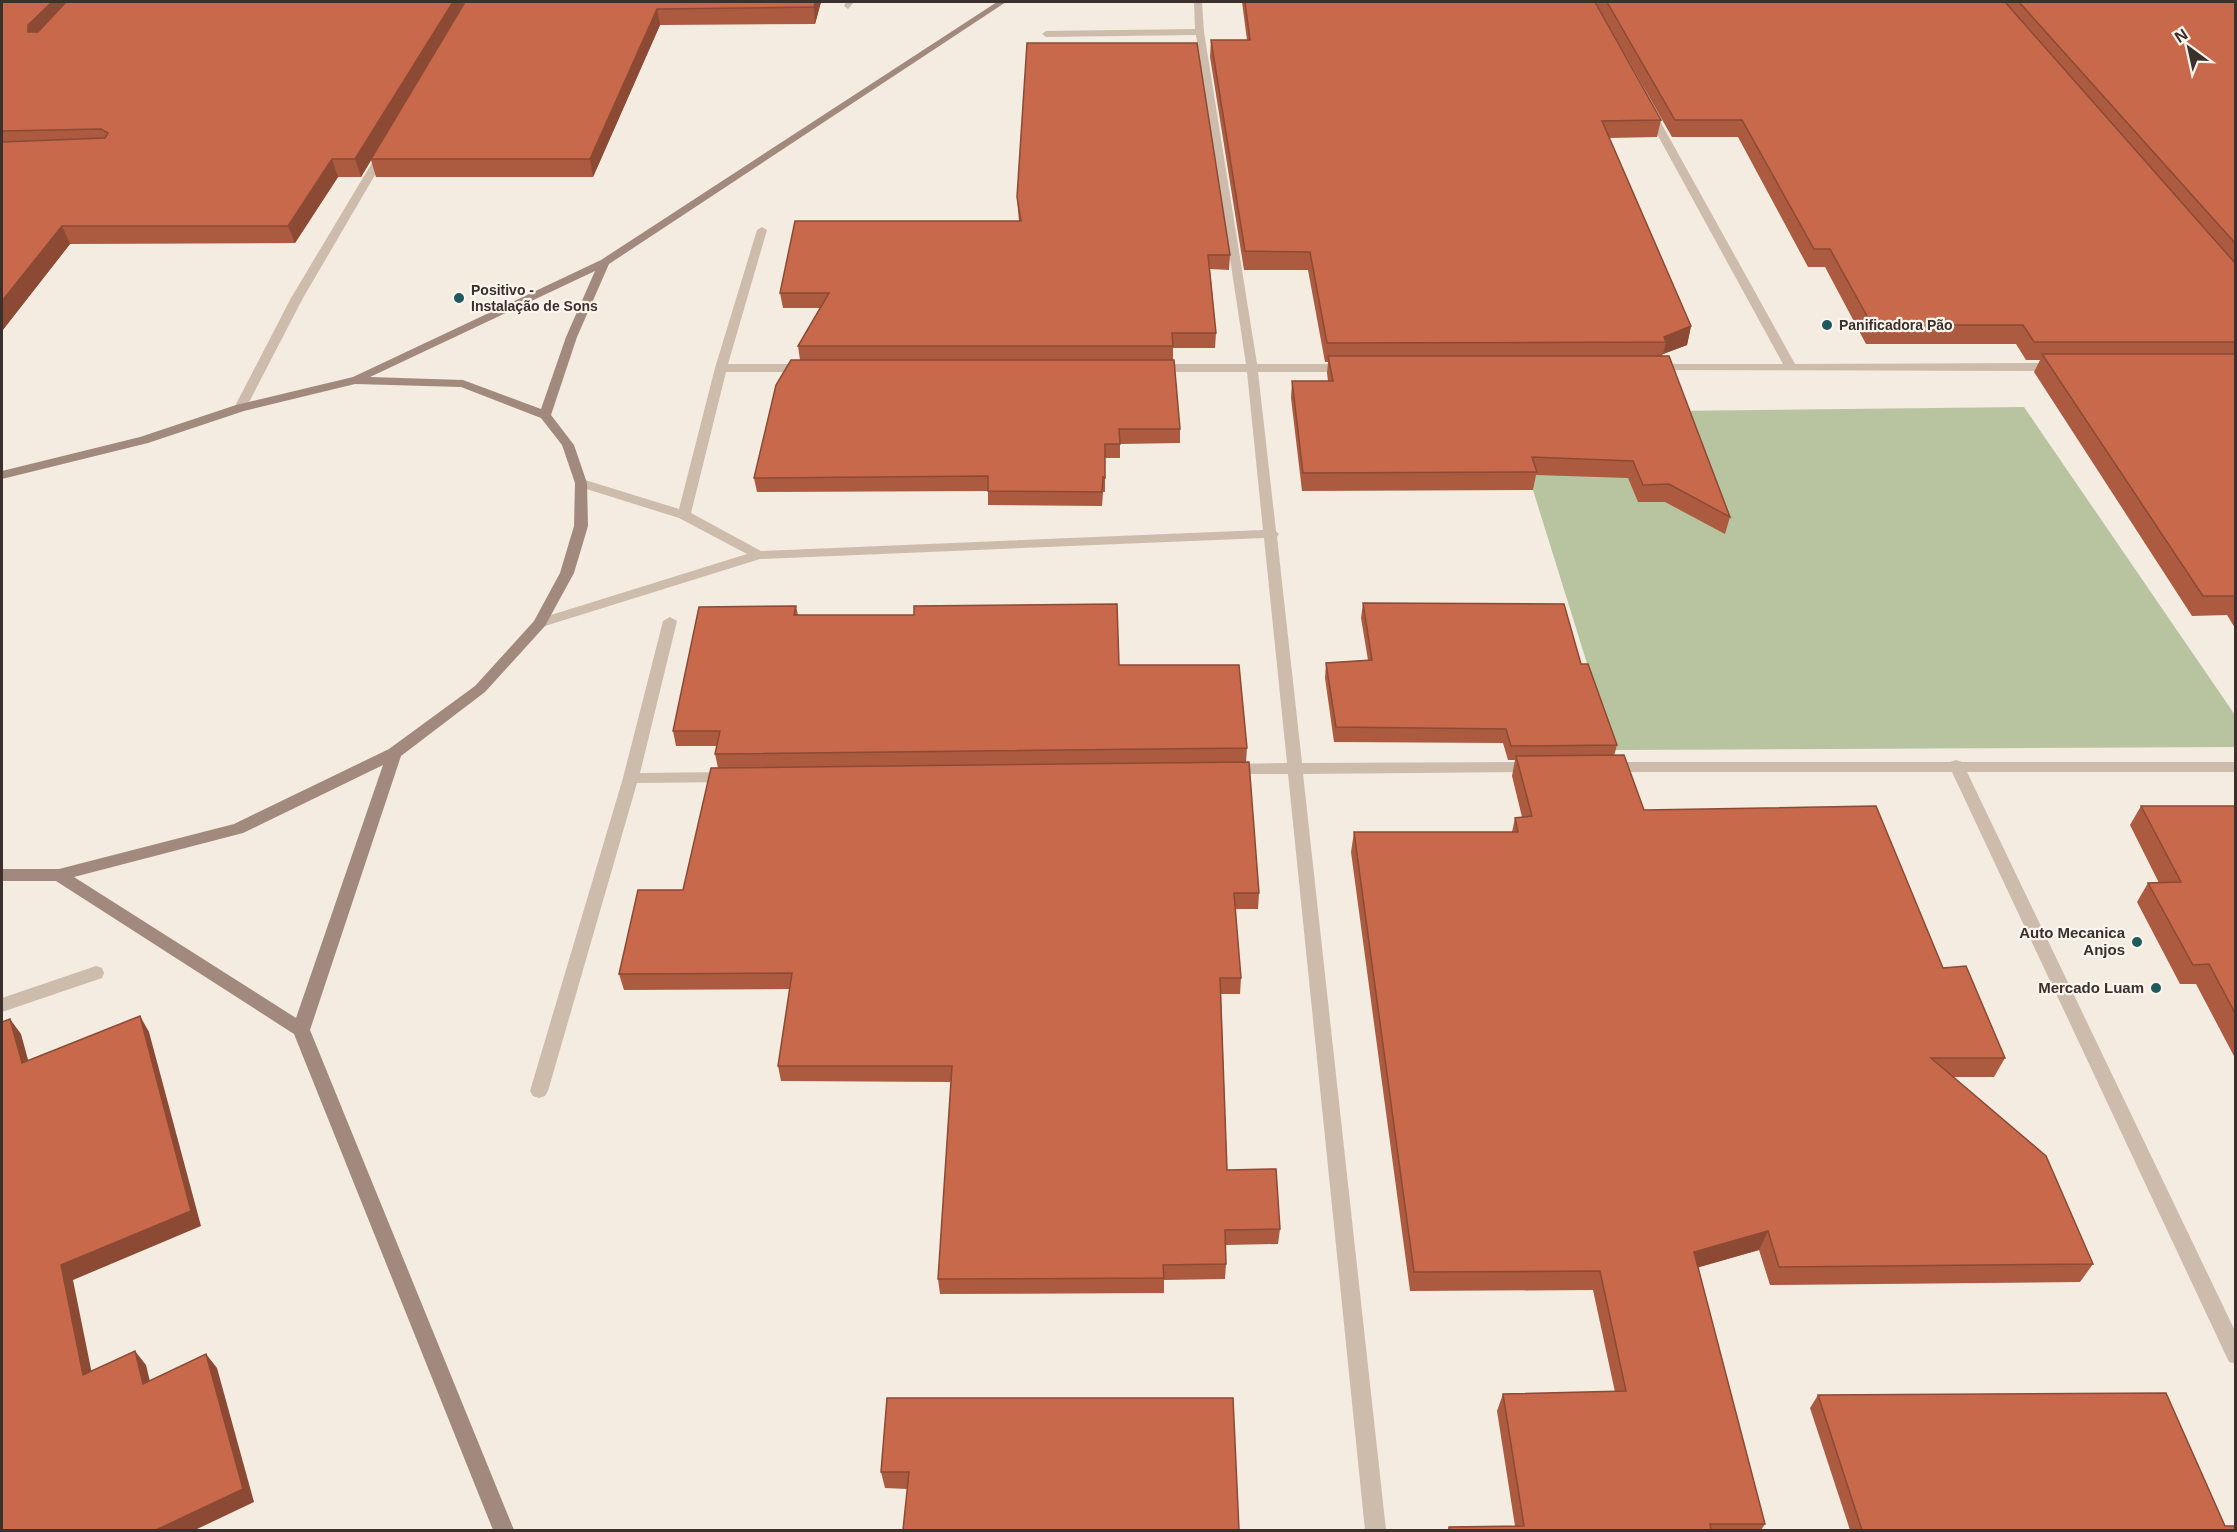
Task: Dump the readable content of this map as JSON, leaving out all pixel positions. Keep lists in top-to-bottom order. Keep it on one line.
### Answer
{"places":["Positivo - Instalação de Sons","Panificadora Pão","Auto Mecanica Anjos","Mercado Luam"],"north":"top left"}
